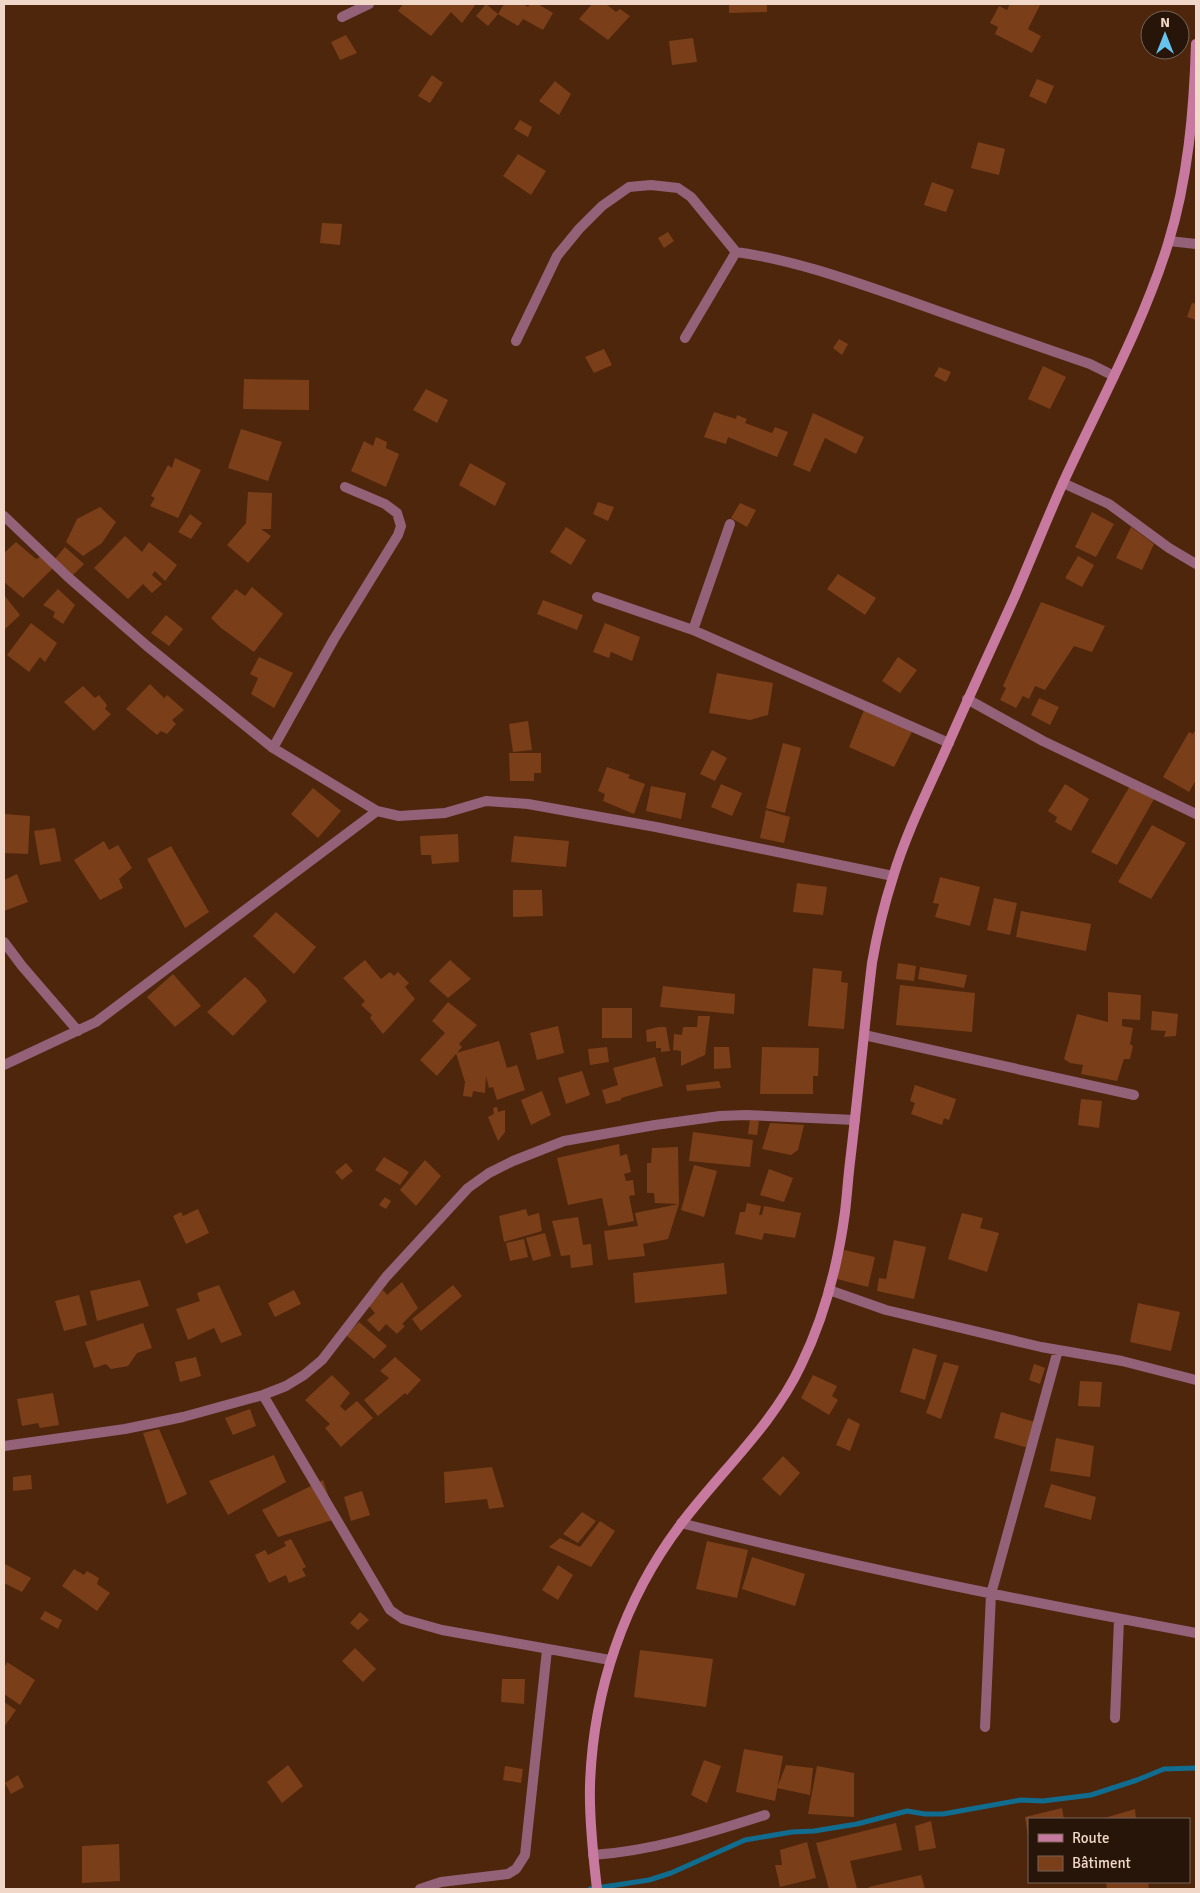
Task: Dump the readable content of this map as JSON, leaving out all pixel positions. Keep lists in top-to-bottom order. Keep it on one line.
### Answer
{"legend":["Route","Bâtiment"],"north":"top"}
